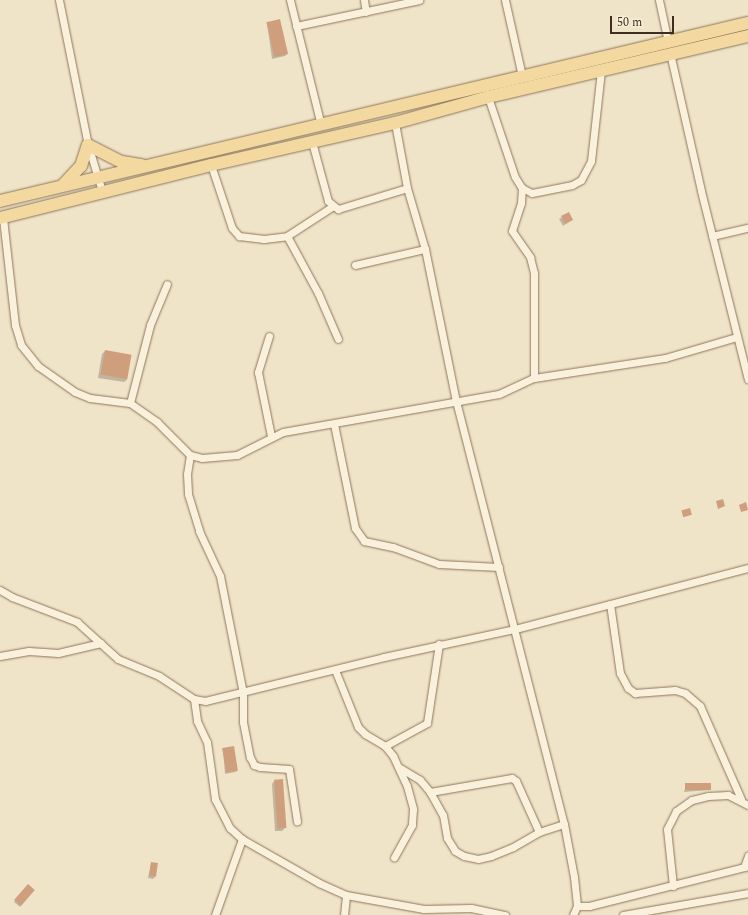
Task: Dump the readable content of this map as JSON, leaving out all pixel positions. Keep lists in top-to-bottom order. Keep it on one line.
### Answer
{"scale_bar":"50 m"}
